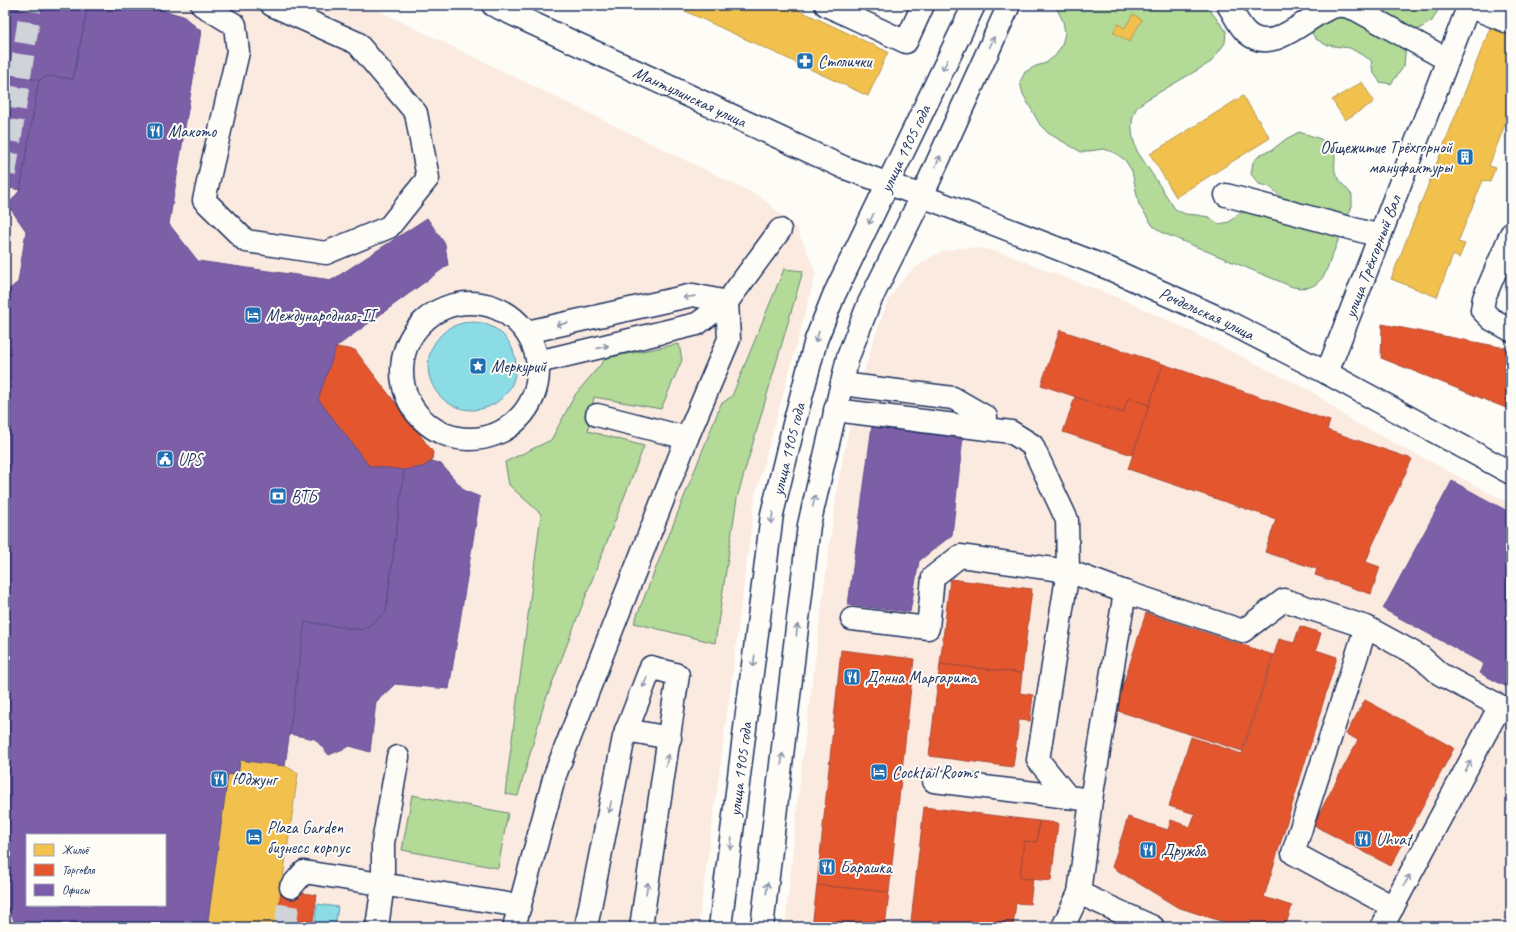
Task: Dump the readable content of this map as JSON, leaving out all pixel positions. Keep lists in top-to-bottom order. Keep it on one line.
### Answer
{"streets":{"main road":["Мантулинская улица","улица 1905 года","улица Трёхгорный Вал","Рочдельская улица"]},"crossings":[["Мантулинская улица","улица 1905 года"],["Мантулинская улица","Рочдельская улица"],["улица 1905 года","Рочдельская улица"],["улица Трёхгорный Вал","Рочдельская улица"]],"places":{"pharmacy":["Столички"],"restaurant":["Макото","Донна Маргарита","Юджунг","Uhvat","Дружба","Барашка"],"building":["Общежитие Трёхгорной мануфактуры"],"hotel":["Международная-II","Cocktail Rooms","Plaza Garden бизнесс корпус"],"place":["Меркурий"],"public building":["UPS"],"bank":["ВТБ"]},"legend":["Жильё","Торговля","Офисы"]}
